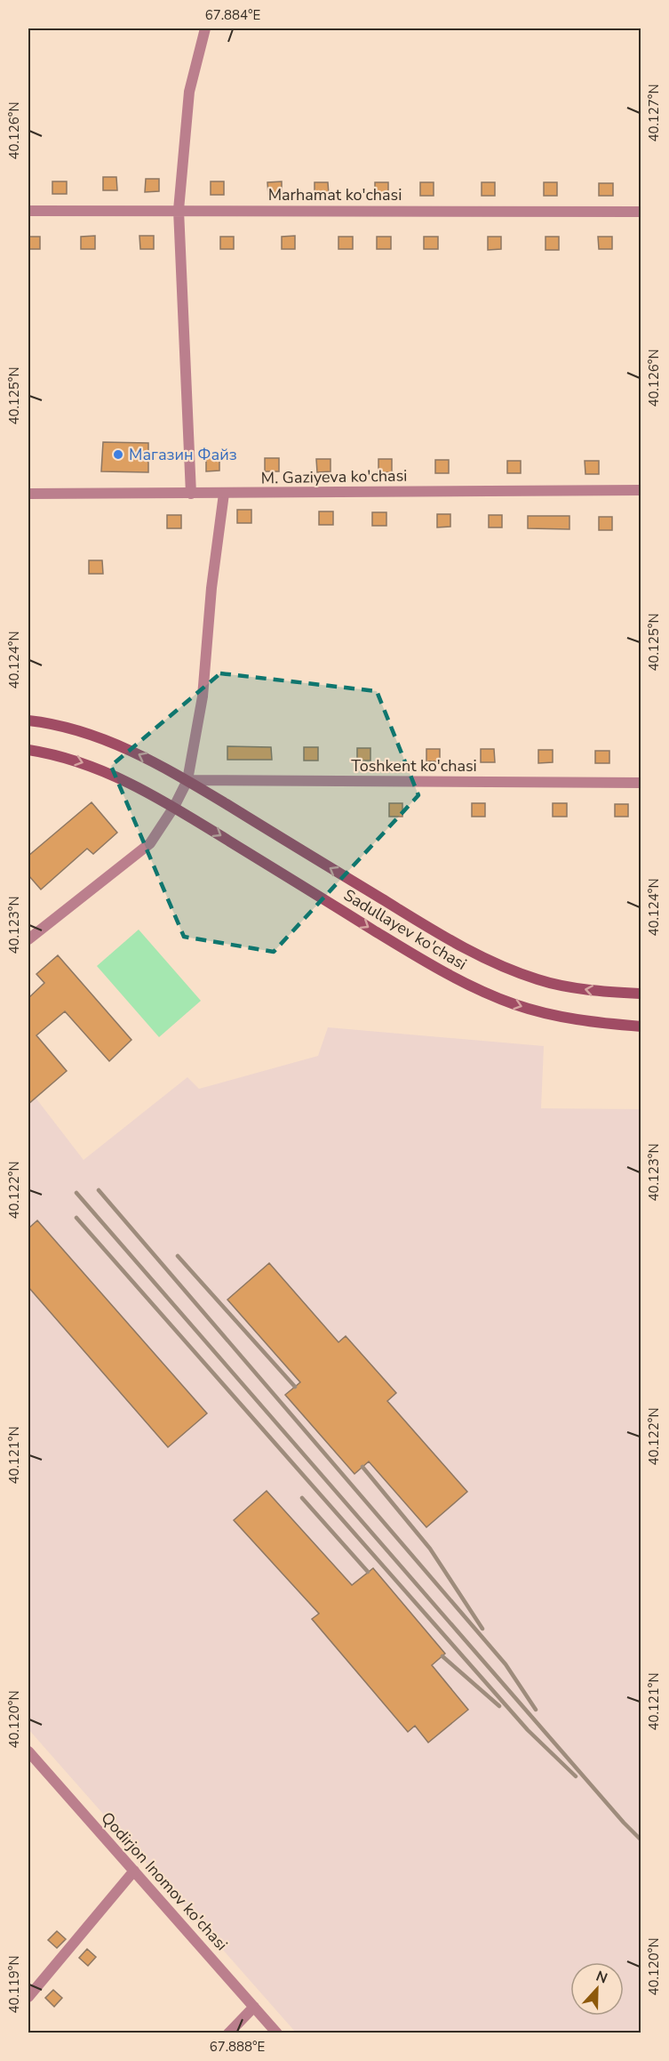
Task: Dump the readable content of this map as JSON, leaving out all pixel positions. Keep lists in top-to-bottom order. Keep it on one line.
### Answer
{"streets":{"main road":["Sadullayev ko'chasi"],"street":["Marhamat ko'chasi","M. Gaziyeva ko'chasi","Toshkent ko'chasi","Qodirjon Inomov ko'chasi"]},"places":["Магазин Файз"],"north":"top","coordinates":["67.884°E","40.127°N","40.126°N","40.125°N","40.124°N","40.123°N","40.122°N","40.121°N","40.120°N","40.119°N","67.888°E"]}
